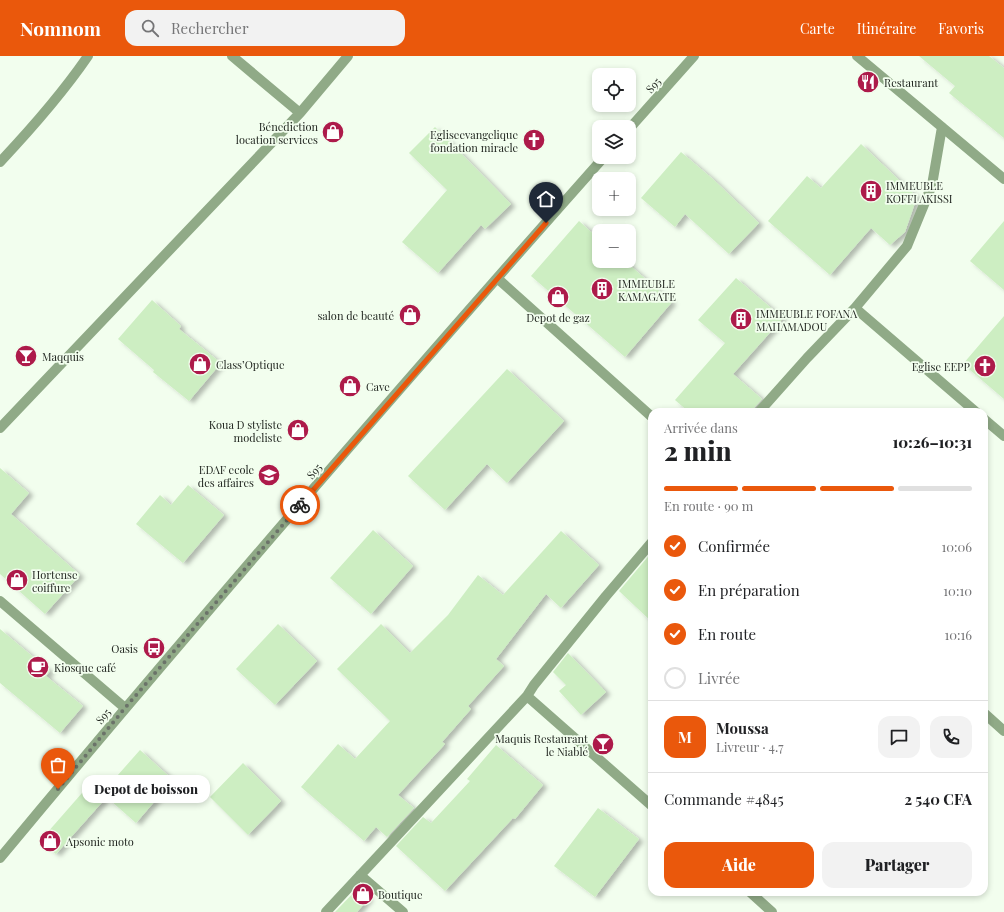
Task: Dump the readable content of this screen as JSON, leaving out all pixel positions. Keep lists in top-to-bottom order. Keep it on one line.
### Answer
{"streets":{"street":["S95"]},"places":{"restaurant":["Restaurant"],"shop":["Bénediction location services","Depot de gaz","salon de beauté","Class’Optique","Cave","Koua D styliste modeliste","Hortense coiffure","Apsonic moto","Boutique"],"church":["Egliseevangelique fondation miracle","Eglise EEPP"],"building":["IMMEUBLE KOFFI AKISSI","IMMEUBLE KAMAGATE","IMMEUBLE FOFANA MAHAMADOU"],"bar":["Maqquis","Maquis Restaurant le Niablé"],"school or university":["EDAF ecole des affaires"],"bus stop":["Oasis"],"cafe":["Kiosque café"],"other":["Depot de boisson"]},"page":{"header":"Nomnom","search":"Rechercher","nav":["Carte","Itinéraire","Favoris"],"map_buttons":["+","−"],"heading":["2 min","Arrivée dans","10:26–10:31"],"panel":["Moussa","Livreur · 4.7","Commande #4845","2 540 CFA"],"bar":"En route · 90 m","list":[["Confirmée","10:06"],["En préparation","10:10"],["En route","10:16"],"Livrée"],"round":"M","bubble":"Depot de boisson","buttons":["Aide","Partager"]}}
